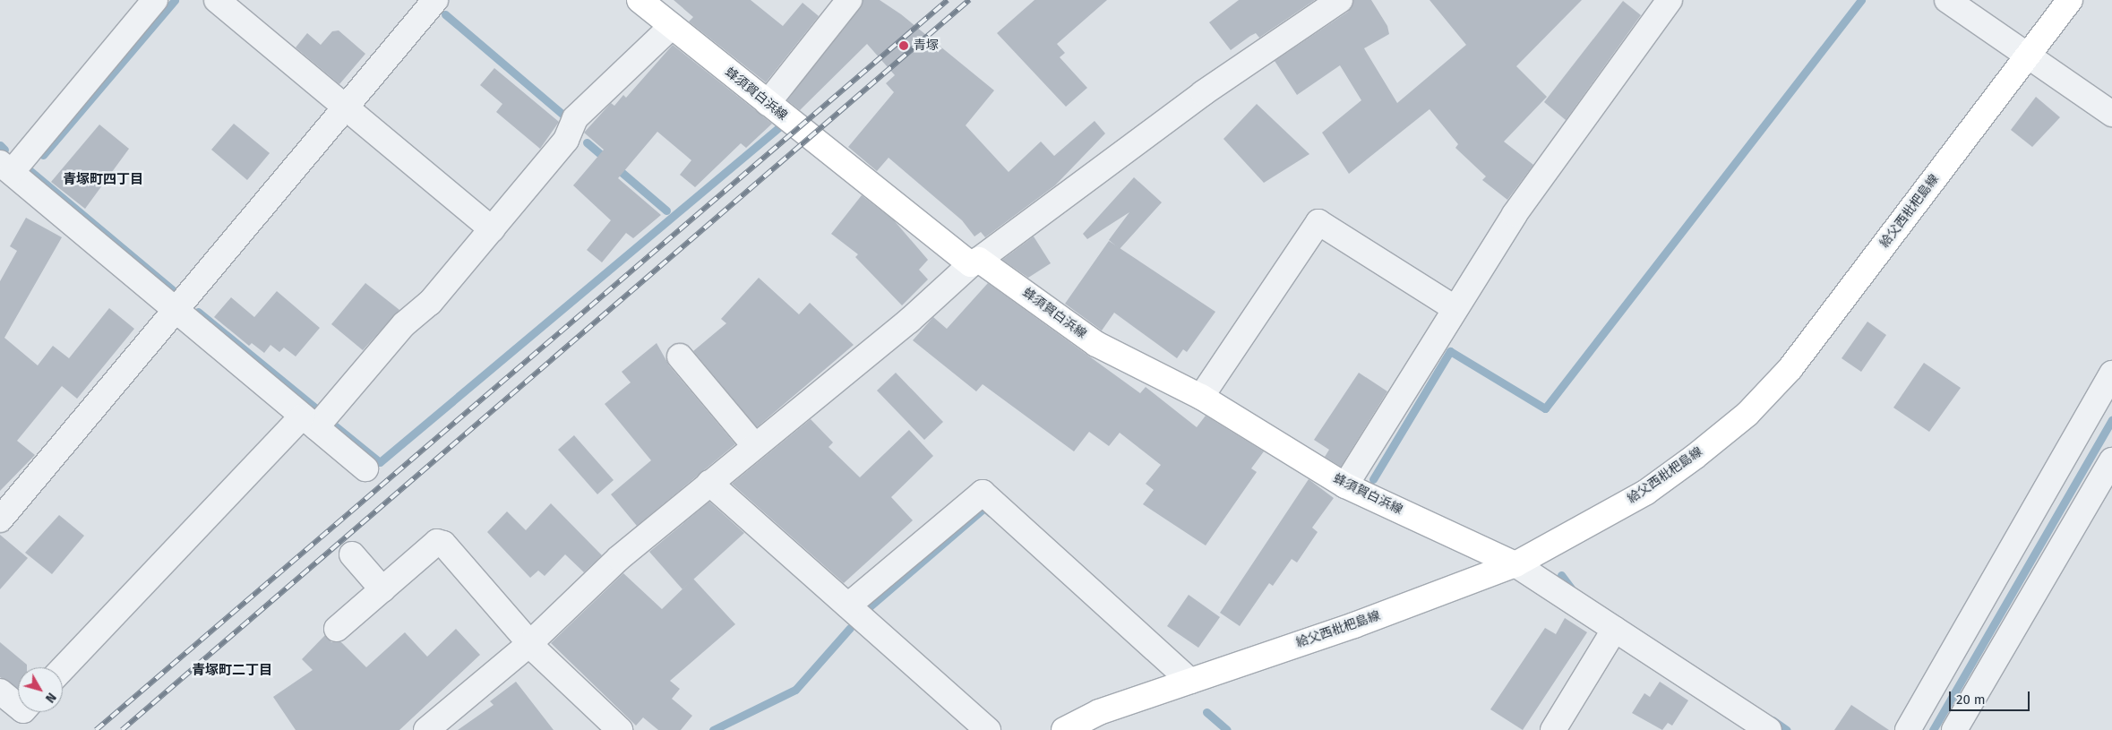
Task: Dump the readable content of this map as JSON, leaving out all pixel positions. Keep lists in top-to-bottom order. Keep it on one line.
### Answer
{"streets":{"main road":["蜂須賀白浜線","給父西枇杷島線"]},"crossings":[["蜂須賀白浜線","給父西枇杷島線"]],"districts":["青塚町四丁目","青塚町二丁目"],"places":["青塚"],"scale_bar":"20 m","north":"bottom right"}
